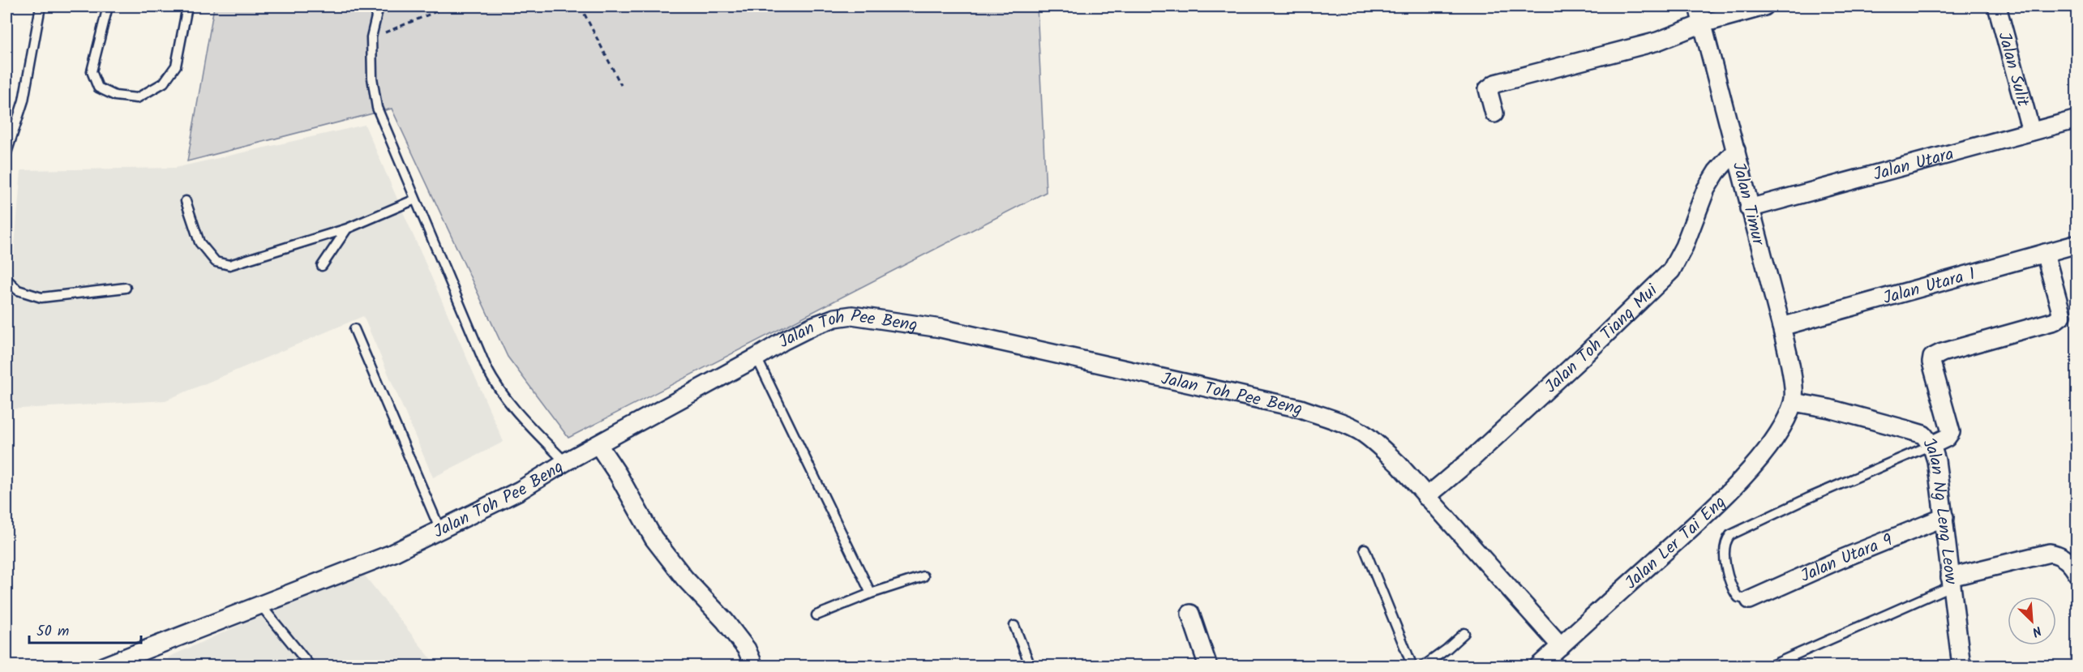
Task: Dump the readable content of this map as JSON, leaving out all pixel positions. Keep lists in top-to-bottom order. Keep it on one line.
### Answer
{"streets":{"street":["Jalan Sulit","Jalan Utara","Jalan Timur","Jalan Utara 1","Jalan Toh Pee Beng","Jalan Toh Tiang Mui","Jalan Ng Leng Leow","Jalan Ler Tai Eng","Jalan Utara 9"]},"crossings":[["Jalan Sulit","Jalan Utara"],["Jalan Utara","Jalan Timur"],["Jalan Timur","Jalan Utara 1"],["Jalan Timur","Jalan Toh Tiang Mui"],["Jalan Timur","Jalan Ng Leng Leow"],["Jalan Timur","Jalan Ler Tai Eng"],["Jalan Toh Pee Beng","Jalan Toh Tiang Mui"],["Jalan Toh Pee Beng","Jalan Ler Tai Eng"],["Jalan Ng Leng Leow","Jalan Ler Tai Eng"],["Jalan Ng Leng Leow","Jalan Utara 9"]],"scale_bar":"50 m","north":"bottom right"}
